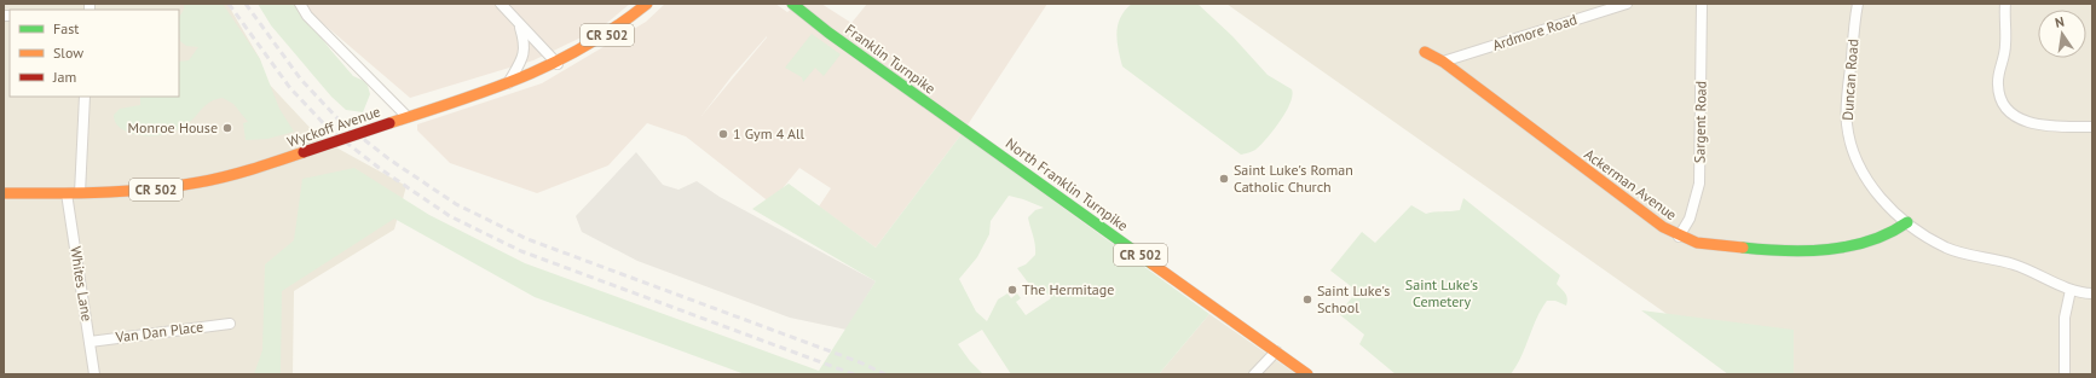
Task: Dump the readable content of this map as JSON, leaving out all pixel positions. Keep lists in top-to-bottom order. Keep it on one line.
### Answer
{"streets":{"main road":["CR 502","Franklin Turnpike","Wyckoff Avenue","North Franklin Turnpike","Ackerman Avenue"],"street":["Ardmore Road","Duncan Road","Sargent Road","Whites Lane","Van Dan Place"]},"crossings":[["Ardmore Road","Ackerman Avenue"],["Franklin Turnpike","North Franklin Turnpike"],["Duncan Road","Ackerman Avenue"],["Sargent Road","Ackerman Avenue"],["Wyckoff Avenue","Whites Lane"],["Whites Lane","Van Dan Place"]],"parks":["Saint Luke's Cemetery"],"places":["Monroe House","1 Gym 4 All","Saint Luke's Roman Catholic Church","The Hermitage","Saint Luke's School"],"legend":["Fast","Slow","Jam"],"north":"top"}
